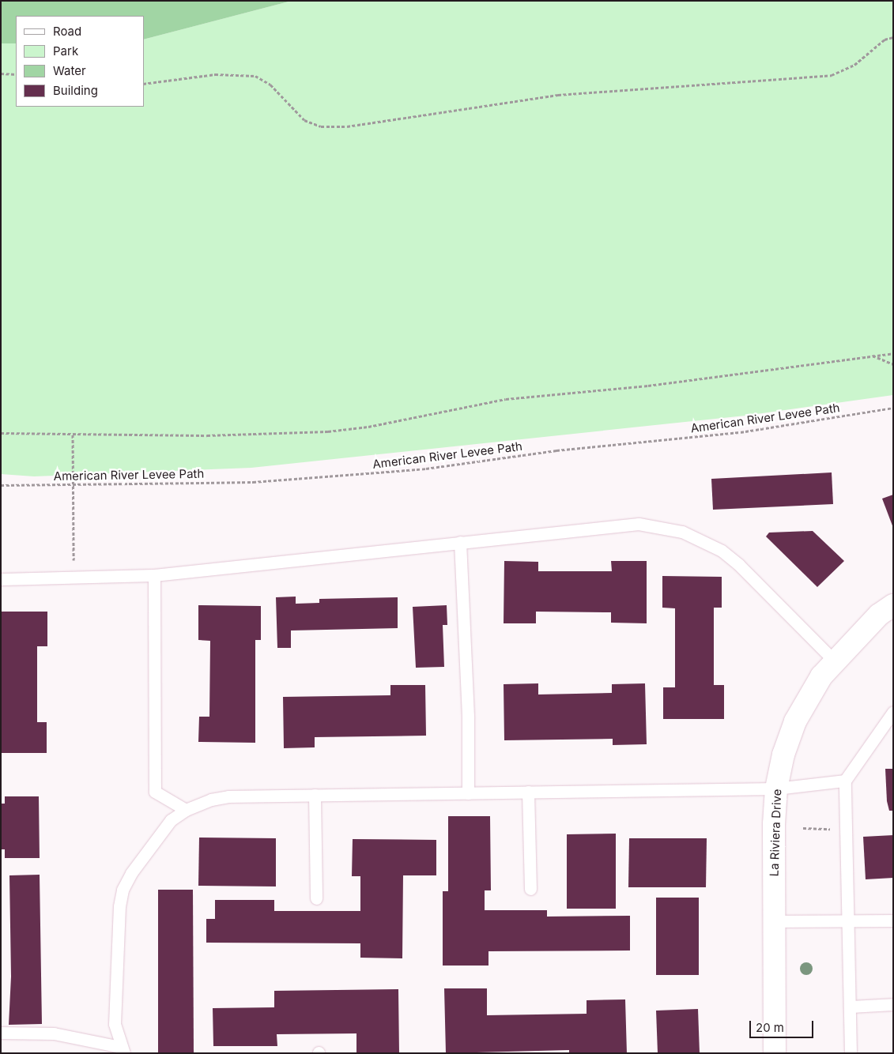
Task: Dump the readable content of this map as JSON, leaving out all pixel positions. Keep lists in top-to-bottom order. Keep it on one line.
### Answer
{"streets":{"street":["La Riviera Drive"],"path":["American River Levee Path"]},"legend":["Road","Park","Water","Building"],"scale_bar":"20 m"}
